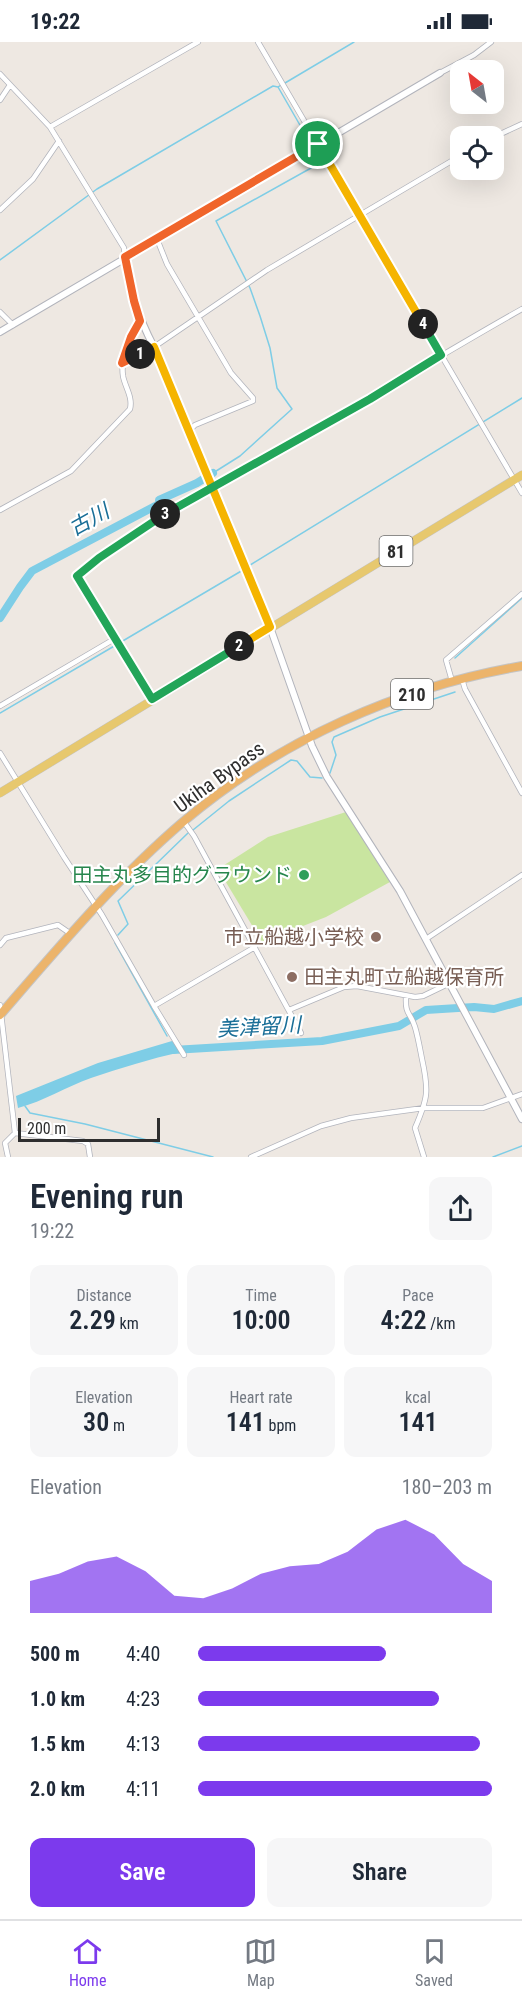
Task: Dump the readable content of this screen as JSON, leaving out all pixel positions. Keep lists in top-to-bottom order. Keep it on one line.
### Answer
{"streets":{"highway":["210","Ukiha Bypass"],"main road":["81"]},"water":["古川","美津留川"],"places":["田主丸多目的グラウンド","市立船越小学校","田主丸町立船越保育所"],"scale_bar":"200 m","north":"top left","page":{"status":"19:22","pins":["4","1","3","2"],"scale":"200 m","heading":["Evening run","19:22"],"stats":[["Distance","2.29 km"],["Time","10:00"],["Pace","4:22 /km"],["Elevation","30 m"],["Heart rate","141 bpm"],["kcal","141"]],"chart":["Elevation","180–203 m"],"list":[{"name":"500 m","note":"4:40"},{"name":"1.0 km","note":"4:23"},{"name":"1.5 km","note":"4:13"},{"name":"2.0 km","note":"4:11"}],"buttons":["Save","Share"],"tabs":["Home","Map","Saved"]}}
